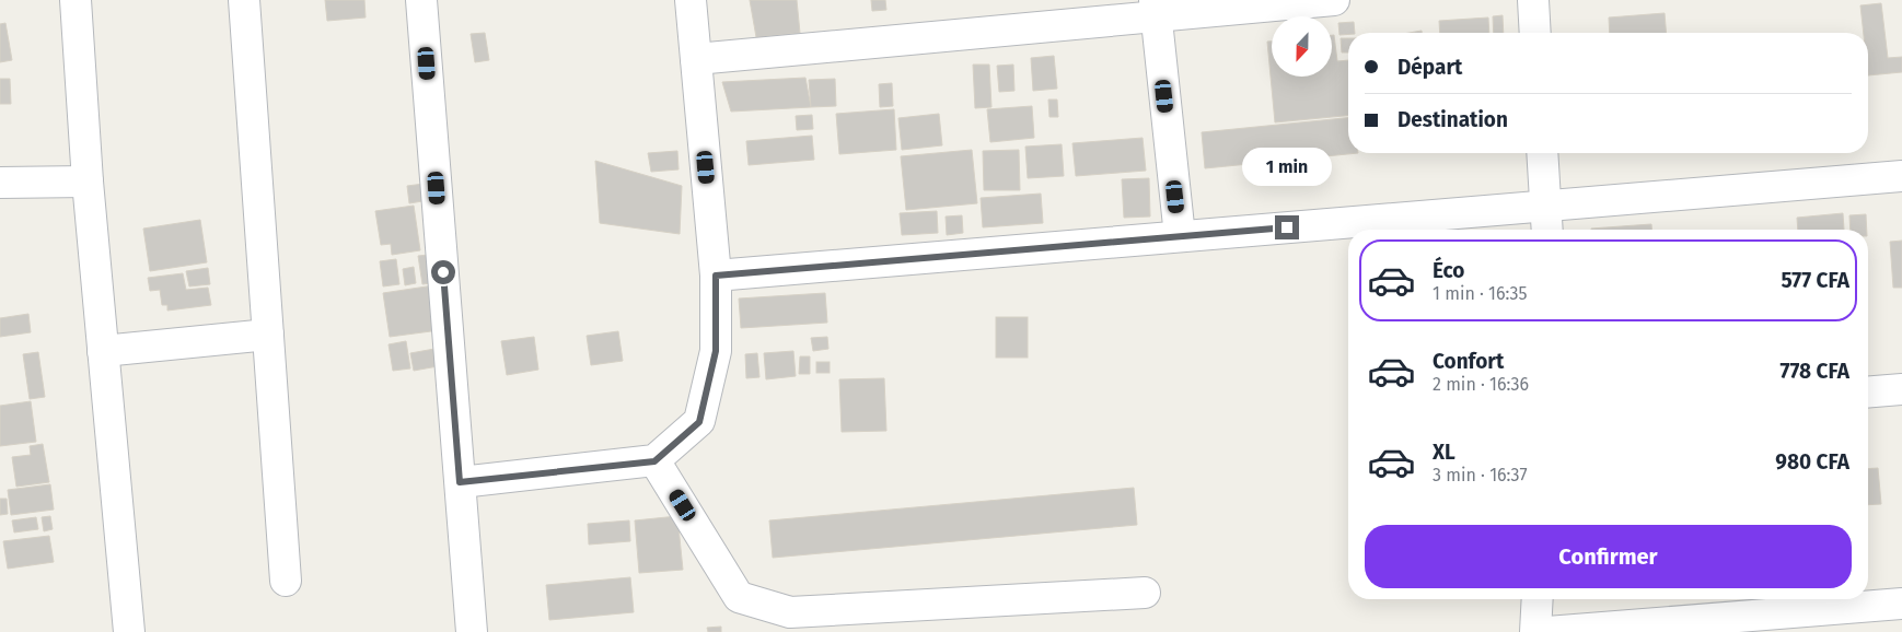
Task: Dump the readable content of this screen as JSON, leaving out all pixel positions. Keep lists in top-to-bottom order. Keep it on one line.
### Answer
{"north":"bottom","page":{"banner":["Départ","Destination"],"bubble":"1 min","list":[{"name":"Éco","note":"1 min · 16:35","value":"577 CFA"},{"name":"Confort","note":"2 min · 16:36","value":"778 CFA"},{"name":"XL","note":"3 min · 16:37","value":"980 CFA"}],"buttons":"Confirmer"}}
